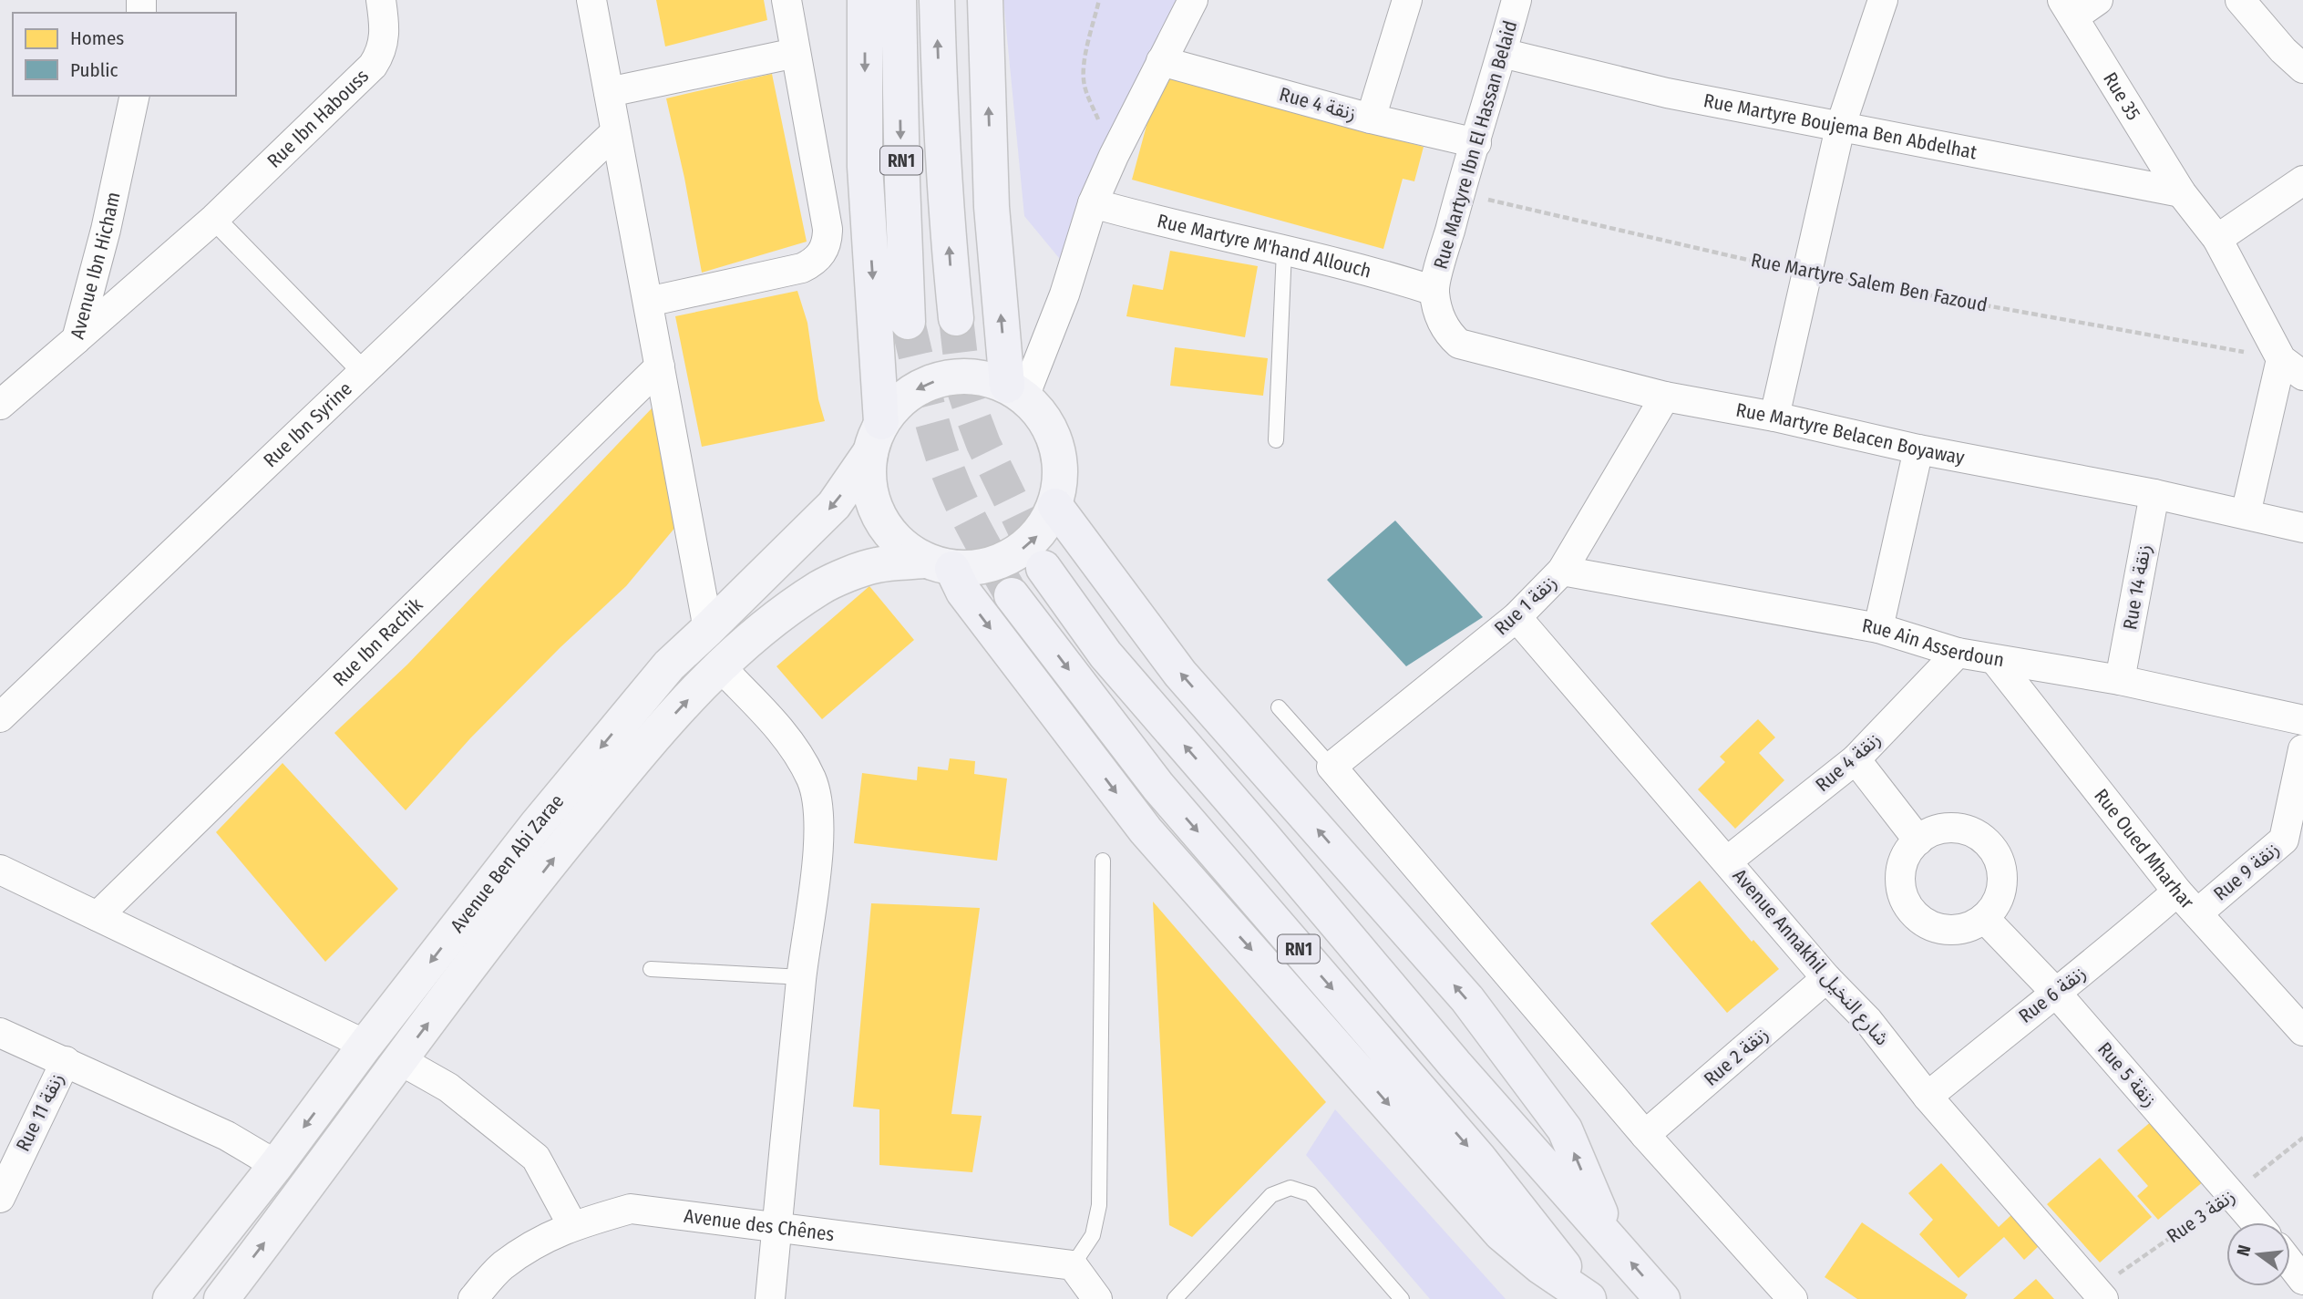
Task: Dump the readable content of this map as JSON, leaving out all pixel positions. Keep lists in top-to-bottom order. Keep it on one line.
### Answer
{"streets":{"highway":["RN1"],"main road":["Avenue Ben Abi Zarae"],"street":["Rue 35","Rue 4 زنقة","Rue Ibn Habouss","Rue Martyre Boujema Ben Abdelhat","Rue Martyre Ibn El Hassan Belaid","Rue Martyre M'hand Allouch","Avenue Ibn Hicham","Rue Ibn Syrine","Rue Martyre Belacen Boyaway","Rue 14 زنقة","Rue 1 زنقة","Rue Ibn Rachik","Rue Ain Asserdoun","Rue Oued Mharhar","Rue 9 زنقة","Avenue Annakhil شارع النخيل","Rue 6 زنقة","Rue 2 زنقة","Rue 5 زنقة","Rue 11 زنقة","Avenue des Chênes"],"path":["Rue Martyre Salem Ben Fazoud","Rue 3 زنقة"]},"crossings":[["Rue 35","Rue Martyre Boujema Ben Abdelhat"],["Rue 35","Rue Martyre Salem Ben Fazoud"],["Rue 4 زنقة","Rue Martyre Ibn El Hassan Belaid"],["Rue 4 زنقة","Rue Ain Asserdoun"],["Rue 4 زنقة","Avenue Annakhil شارع النخيل"],["Rue Ibn Habouss","Avenue Ibn Hicham"],["Rue Martyre Boujema Ben Abdelhat","Rue Martyre Ibn El Hassan Belaid"],["Rue Martyre Ibn El Hassan Belaid","Rue Martyre M'hand Allouch"],["Rue Martyre Ibn El Hassan Belaid","Rue Martyre Salem Ben Fazoud"],["Rue Martyre Ibn El Hassan Belaid","Rue Martyre Belacen Boyaway"],["Rue Martyre M'hand Allouch","Rue Martyre Belacen Boyaway"],["Rue Martyre Belacen Boyaway","Rue 14 زنقة"],["Rue Martyre Belacen Boyaway","Rue 1 زنقة"],["Rue 14 زنقة","Rue Ain Asserdoun"],["Rue 1 زنقة","Rue Ain Asserdoun"],["Rue 1 زنقة","Avenue Annakhil شارع النخيل"],["Rue Ain Asserdoun","Rue Oued Mharhar"],["Rue Oued Mharhar","Rue 9 زنقة"],["Rue Oued Mharhar","Rue 6 زنقة"],["Avenue Annakhil شارع النخيل","Rue 6 زنقة"],["Avenue Annakhil شارع النخيل","Rue 2 زنقة"],["Avenue Annakhil شارع النخيل","Rue 3 زنقة"],["Rue 6 زنقة","Rue 5 زنقة"],["Rue 5 زنقة","Rue 3 زنقة"]],"legend":["Homes","Public"],"north":"left"}
